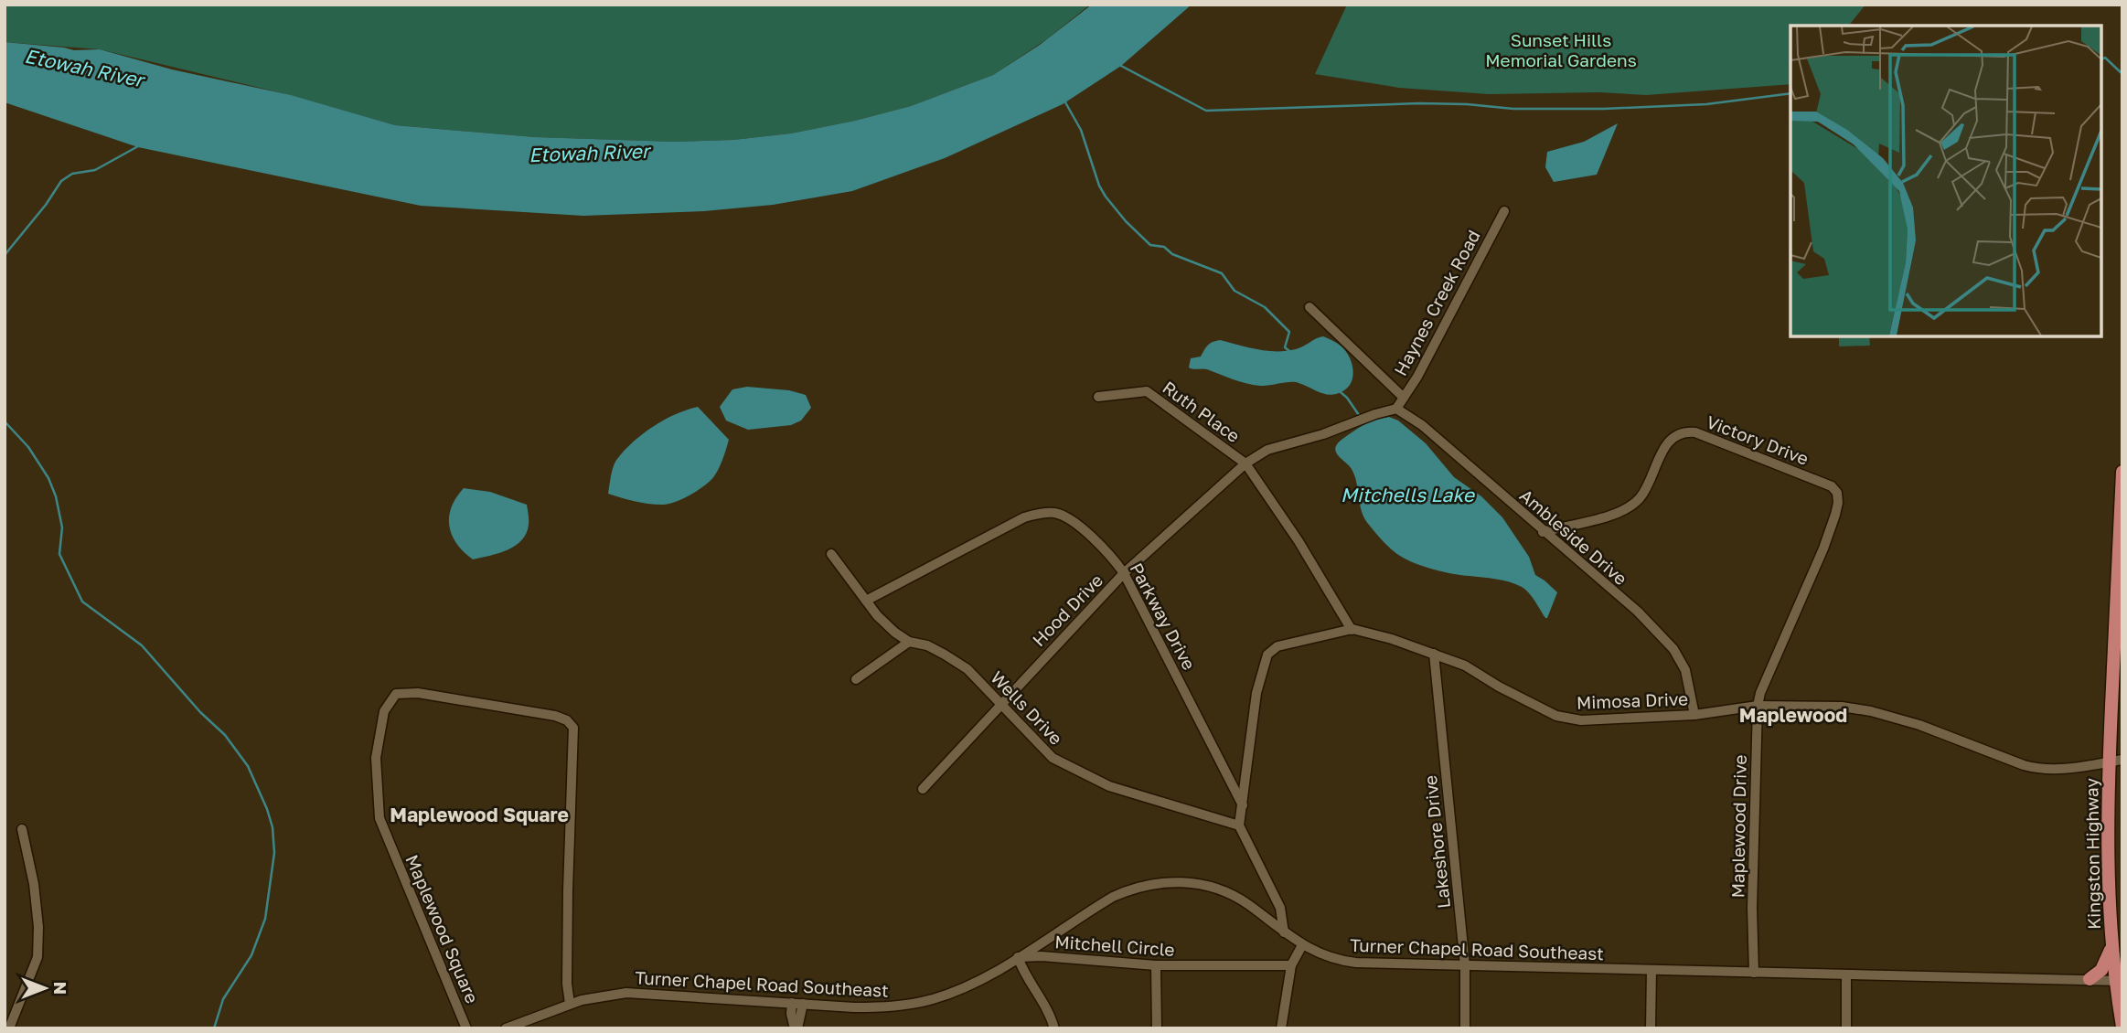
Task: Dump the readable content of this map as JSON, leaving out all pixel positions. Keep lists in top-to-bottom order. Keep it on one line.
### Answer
{"streets":{"main road":["Kingston Highway"],"street":["Haynes Creek Road","Ruth Place","Victory Drive","Ambleside Drive","Hood Drive","Parkway Drive","Mimosa Drive","Wells Drive","Maplewood Drive","Lakeshore Drive","Maplewood Square","Mitchell Circle","Turner Chapel Road Southeast"]},"crossings":[["Haynes Creek Road","Ambleside Drive"],["Ruth Place","Hood Drive"],["Ruth Place","Mimosa Drive"],["Victory Drive","Ambleside Drive"],["Victory Drive","Maplewood Drive"],["Ambleside Drive","Mimosa Drive"],["Hood Drive","Parkway Drive"],["Hood Drive","Wells Drive"],["Parkway Drive","Mimosa Drive"],["Parkway Drive","Wells Drive"],["Mimosa Drive","Wells Drive"],["Mimosa Drive","Maplewood Drive"],["Mimosa Drive","Lakeshore Drive"],["Mimosa Drive","Kingston Highway"],["Maplewood Drive","Turner Chapel Road Southeast"],["Lakeshore Drive","Turner Chapel Road Southeast"],["Kingston Highway","Turner Chapel Road Southeast"],["Maplewood Square","Turner Chapel Road Southeast"],["Mitchell Circle","Turner Chapel Road Southeast"]],"districts":["Maplewood","Maplewood Square"],"water":["Etowah River","Mitchells Lake"],"parks":["Sunset Hills Memorial Gardens"],"north":"right"}
